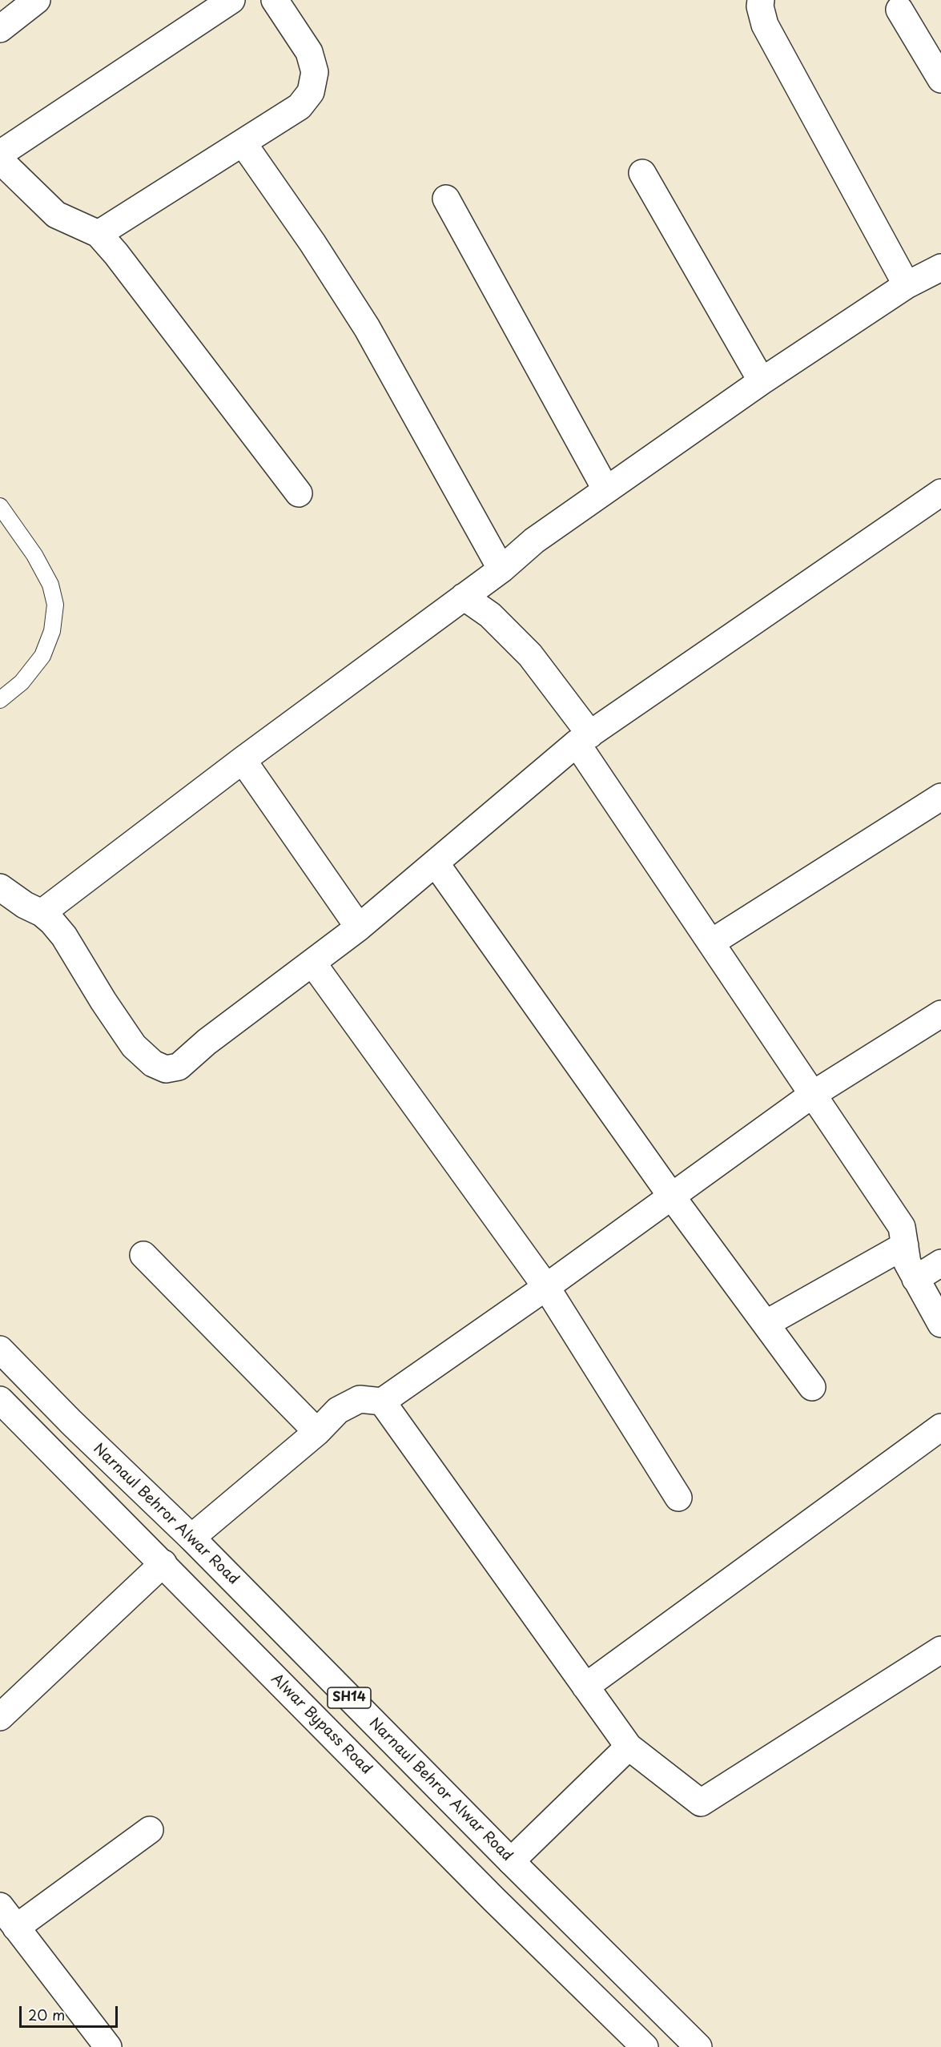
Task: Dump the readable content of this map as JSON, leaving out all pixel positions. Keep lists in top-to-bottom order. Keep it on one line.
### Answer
{"streets":{"street":["Narnaul Behror Alwar Road","SH14","Alwar Bypass Road"]},"scale_bar":"20 m"}
